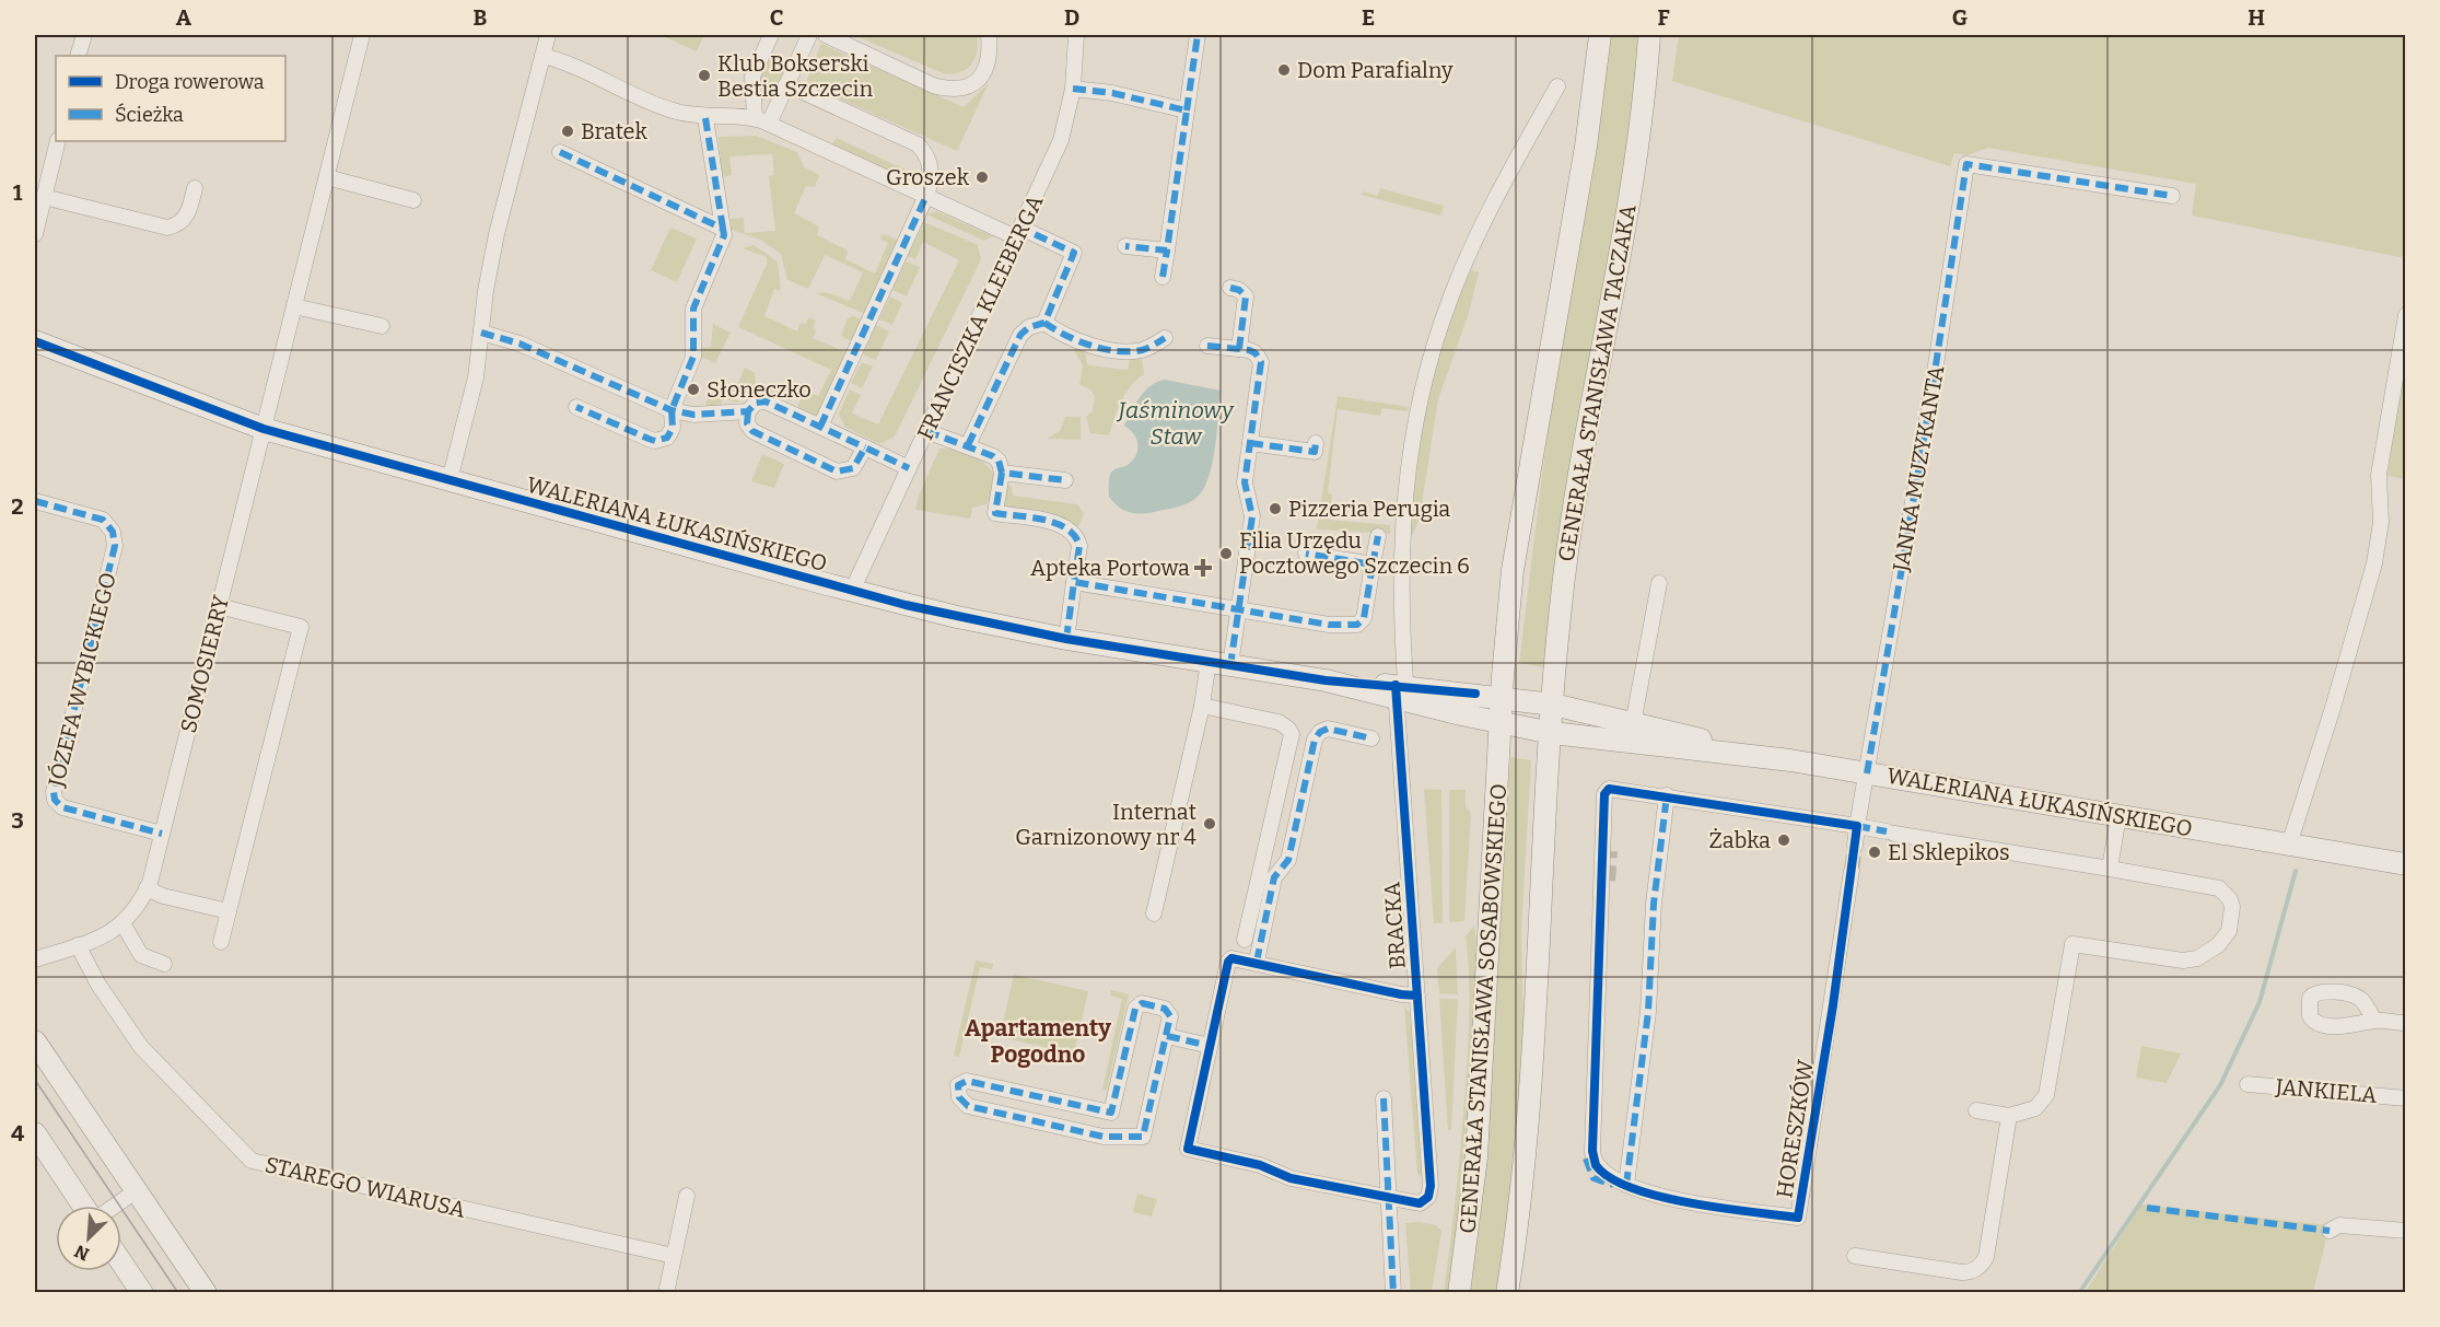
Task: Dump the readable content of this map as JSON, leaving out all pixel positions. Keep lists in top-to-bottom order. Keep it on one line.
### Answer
{"streets":{"street":["FRANCISZKA KLEEBERGA","GENERAŁA STANISŁAWA TACZAKA","JANKA MUZYKANTA","WALERIANA ŁUKASIŃSKIEGO","SOMOSIERRY","JÓZEFA WYBICKIEGO","BRACKA","GENERAŁA STANISŁAWA SOSABOWSKIEGO","JANKIELA","HORESZKÓW","STAREGO WIARUSA"]},"crossings":[["FRANCISZKA KLEEBERGA","WALERIANA ŁUKASIŃSKIEGO"],["GENERAŁA STANISŁAWA TACZAKA","WALERIANA ŁUKASIŃSKIEGO"],["JANKA MUZYKANTA","WALERIANA ŁUKASIŃSKIEGO"],["WALERIANA ŁUKASIŃSKIEGO","SOMOSIERRY"],["WALERIANA ŁUKASIŃSKIEGO","BRACKA"],["WALERIANA ŁUKASIŃSKIEGO","GENERAŁA STANISŁAWA SOSABOWSKIEGO"],["SOMOSIERRY","JÓZEFA WYBICKIEGO"],["SOMOSIERRY","STAREGO WIARUSA"]],"districts":["Apartamenty Pogodno"],"water":["Jaśminowy Staw"],"places":{"other":["Dom Parafialny","Klub Bokserski Bestia Szczecin","Bratek","Groszek","Słoneczko","Pizzeria Perugia","Filia Urzędu Pocztowego Szczecin 6","Internat Garnizonowy nr 4","Żabka","El Sklepikos"],"health":["Apteka Portowa"]},"legend":["Droga rowerowa","Ścieżka"],"north":"bottom left","grid":{"columns":["A","B","C","D","E","F","G","H"],"rows":["1","2","3","4"]}}
